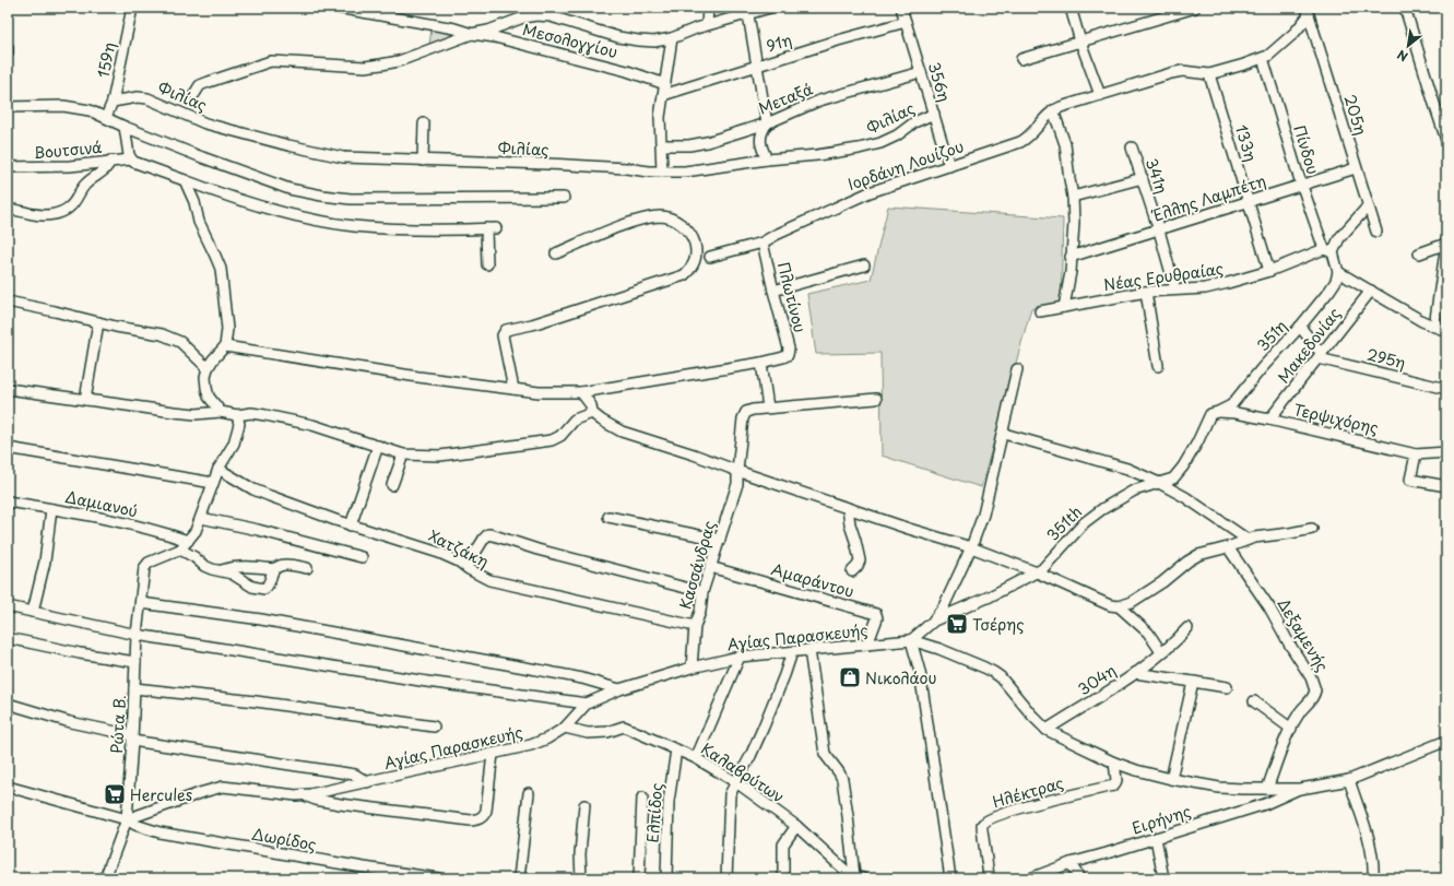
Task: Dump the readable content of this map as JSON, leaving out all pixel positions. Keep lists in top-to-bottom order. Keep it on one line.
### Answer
{"streets":{"street":["Μεσολογγίου","91η","159η","356η","Φιλίας","Μεταξά","205η","133η","Βουτσινά","Πίνδου","Ιορδάνη Λουίζου","341η","Έλλης Λαμπέτη","Νέας Ερυθραίας","Πλωτίνου","351η","Μακεδονίας","295η","Τερψιχόρης","Δαμιανού","351th","Χατζάκη","Κασσάνδρας","Αμαράντου","Δεξαμενής","Αγίας Παρασκευής","304η","Ρώτα Β.","Καλαβρύτων","Ηλέκτρας","Ελπίδος","Ειρήνης","Δωρίδος"]},"crossings":[["91η","356η"],["159η","Φιλίας"],["356η","Φιλίας"],["356η","Μεταξά"],["356η","Ιορδάνη Λουίζου"],["205η","Έλλης Λαμπέτη"],["133η","Έλλης Λαμπέτη"],["133η","Νέας Ερυθραίας"],["Πίνδου","Έλλης Λαμπέτη"],["Πίνδου","Νέας Ερυθραίας"],["Πίνδου","351η"],["Ιορδάνη Λουίζου","Πλωτίνου"],["341η","Έλλης Λαμπέτη"],["341η","Νέας Ερυθραίας"],["351η","Τερψιχόρης"],["351η","351th"],["Μακεδονίας","295η"],["Μακεδονίας","Τερψιχόρης"],["Τερψιχόρης","351th"],["351th","Αγίας Παρασκευής"],["Χατζάκη","Κασσάνδρας"],["Κασσάνδρας","Αμαράντου"],["Κασσάνδρας","Αγίας Παρασκευής"],["Αμαράντου","Αγίας Παρασκευής"],["Δεξαμενής","Αγίας Παρασκευής"],["Αγίας Παρασκευής","304η"],["Αγίας Παρασκευής","Ρώτα Β."],["Αγίας Παρασκευής","Καλαβρύτων"],["Αγίας Παρασκευής","Ηλέκτρας"],["Αγίας Παρασκευής","Ειρήνης"],["Αγίας Παρασκευής","Δωρίδος"],["Ρώτα Β.","Δωρίδος"],["Καλαβρύτων","Ελπίδος"]],"places":{"supermarket":["Τσέρης","Hercules"],"shop":["Νικολάου"]},"north":"bottom left"}
